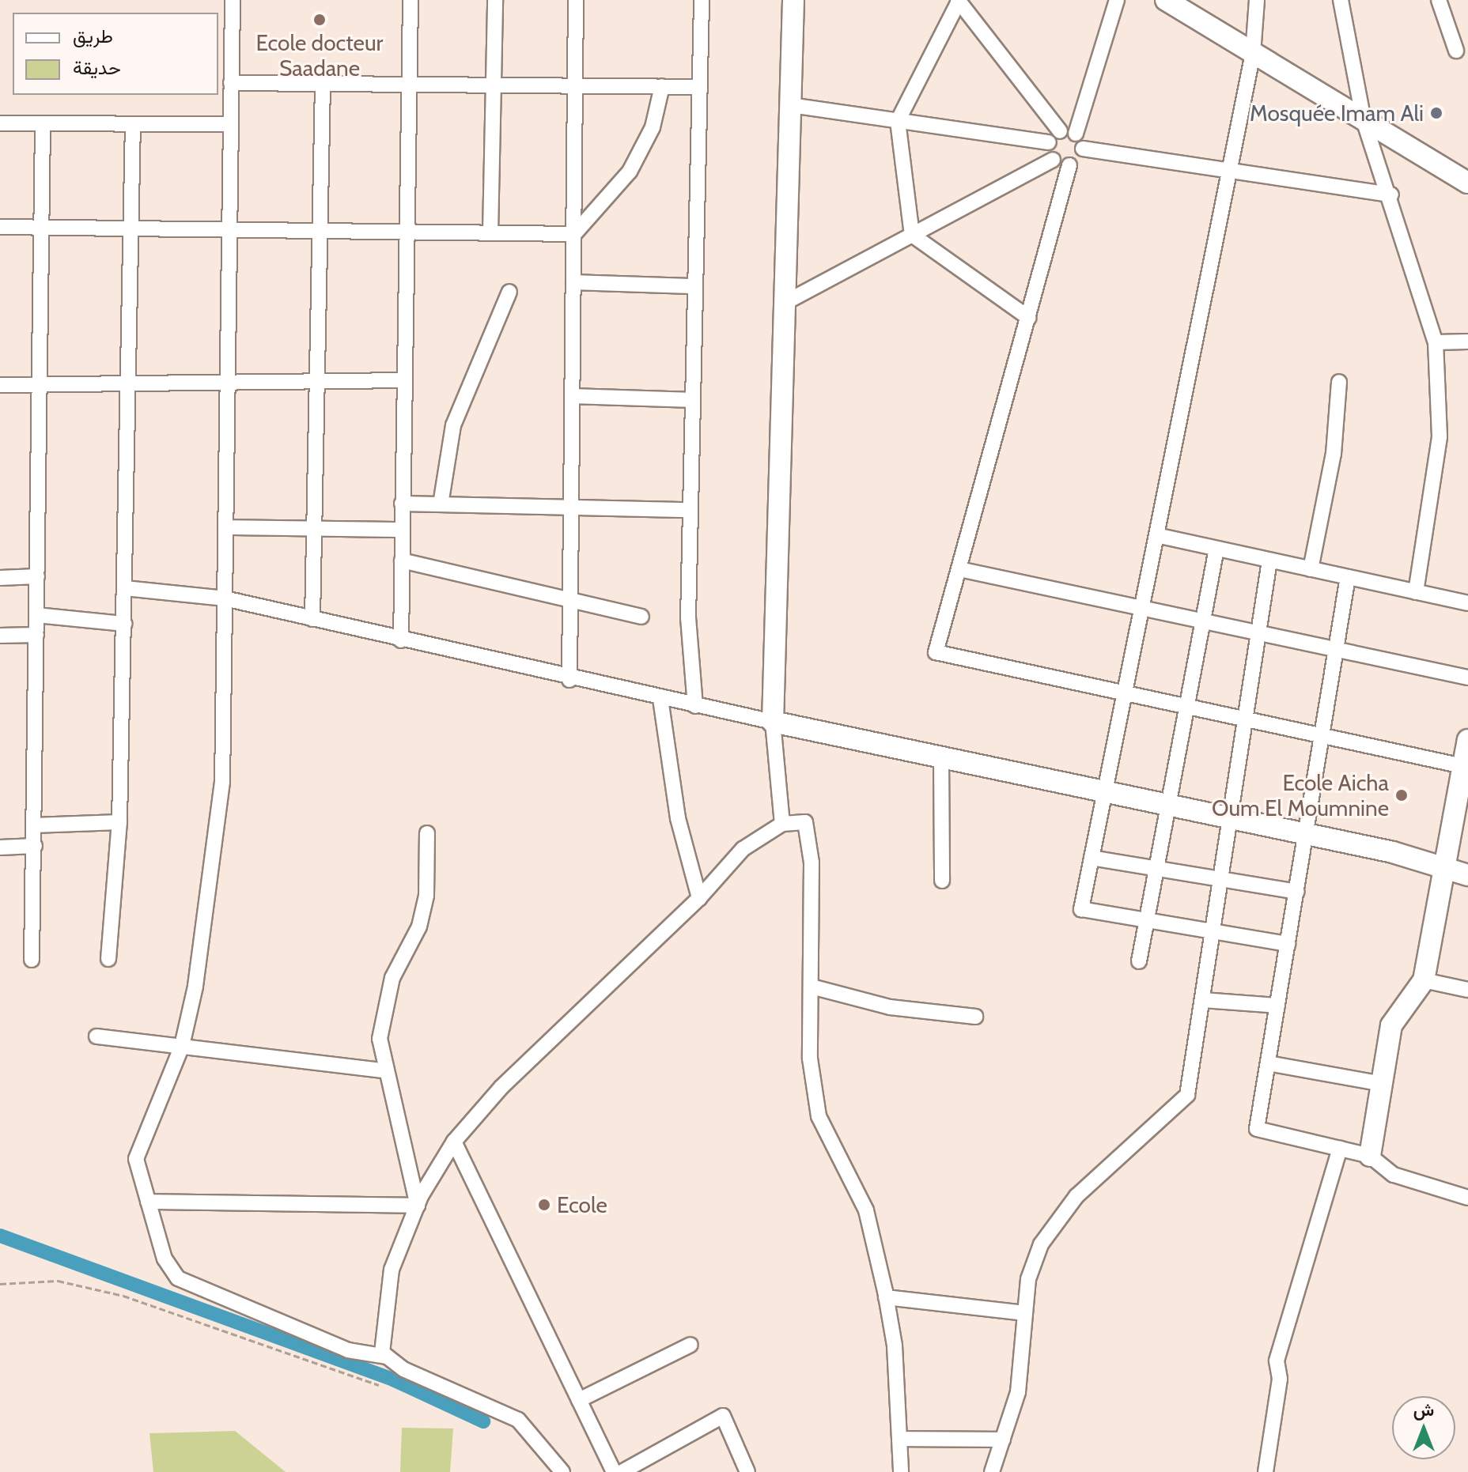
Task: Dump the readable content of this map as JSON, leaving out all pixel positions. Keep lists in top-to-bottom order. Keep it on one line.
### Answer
{"places":["Ecole docteur Saadane","Mosquée Imam Ali","Ecole Aicha Oum El Moumnine","Ecole"],"legend":["طريق","حديقة"],"north":"top"}
